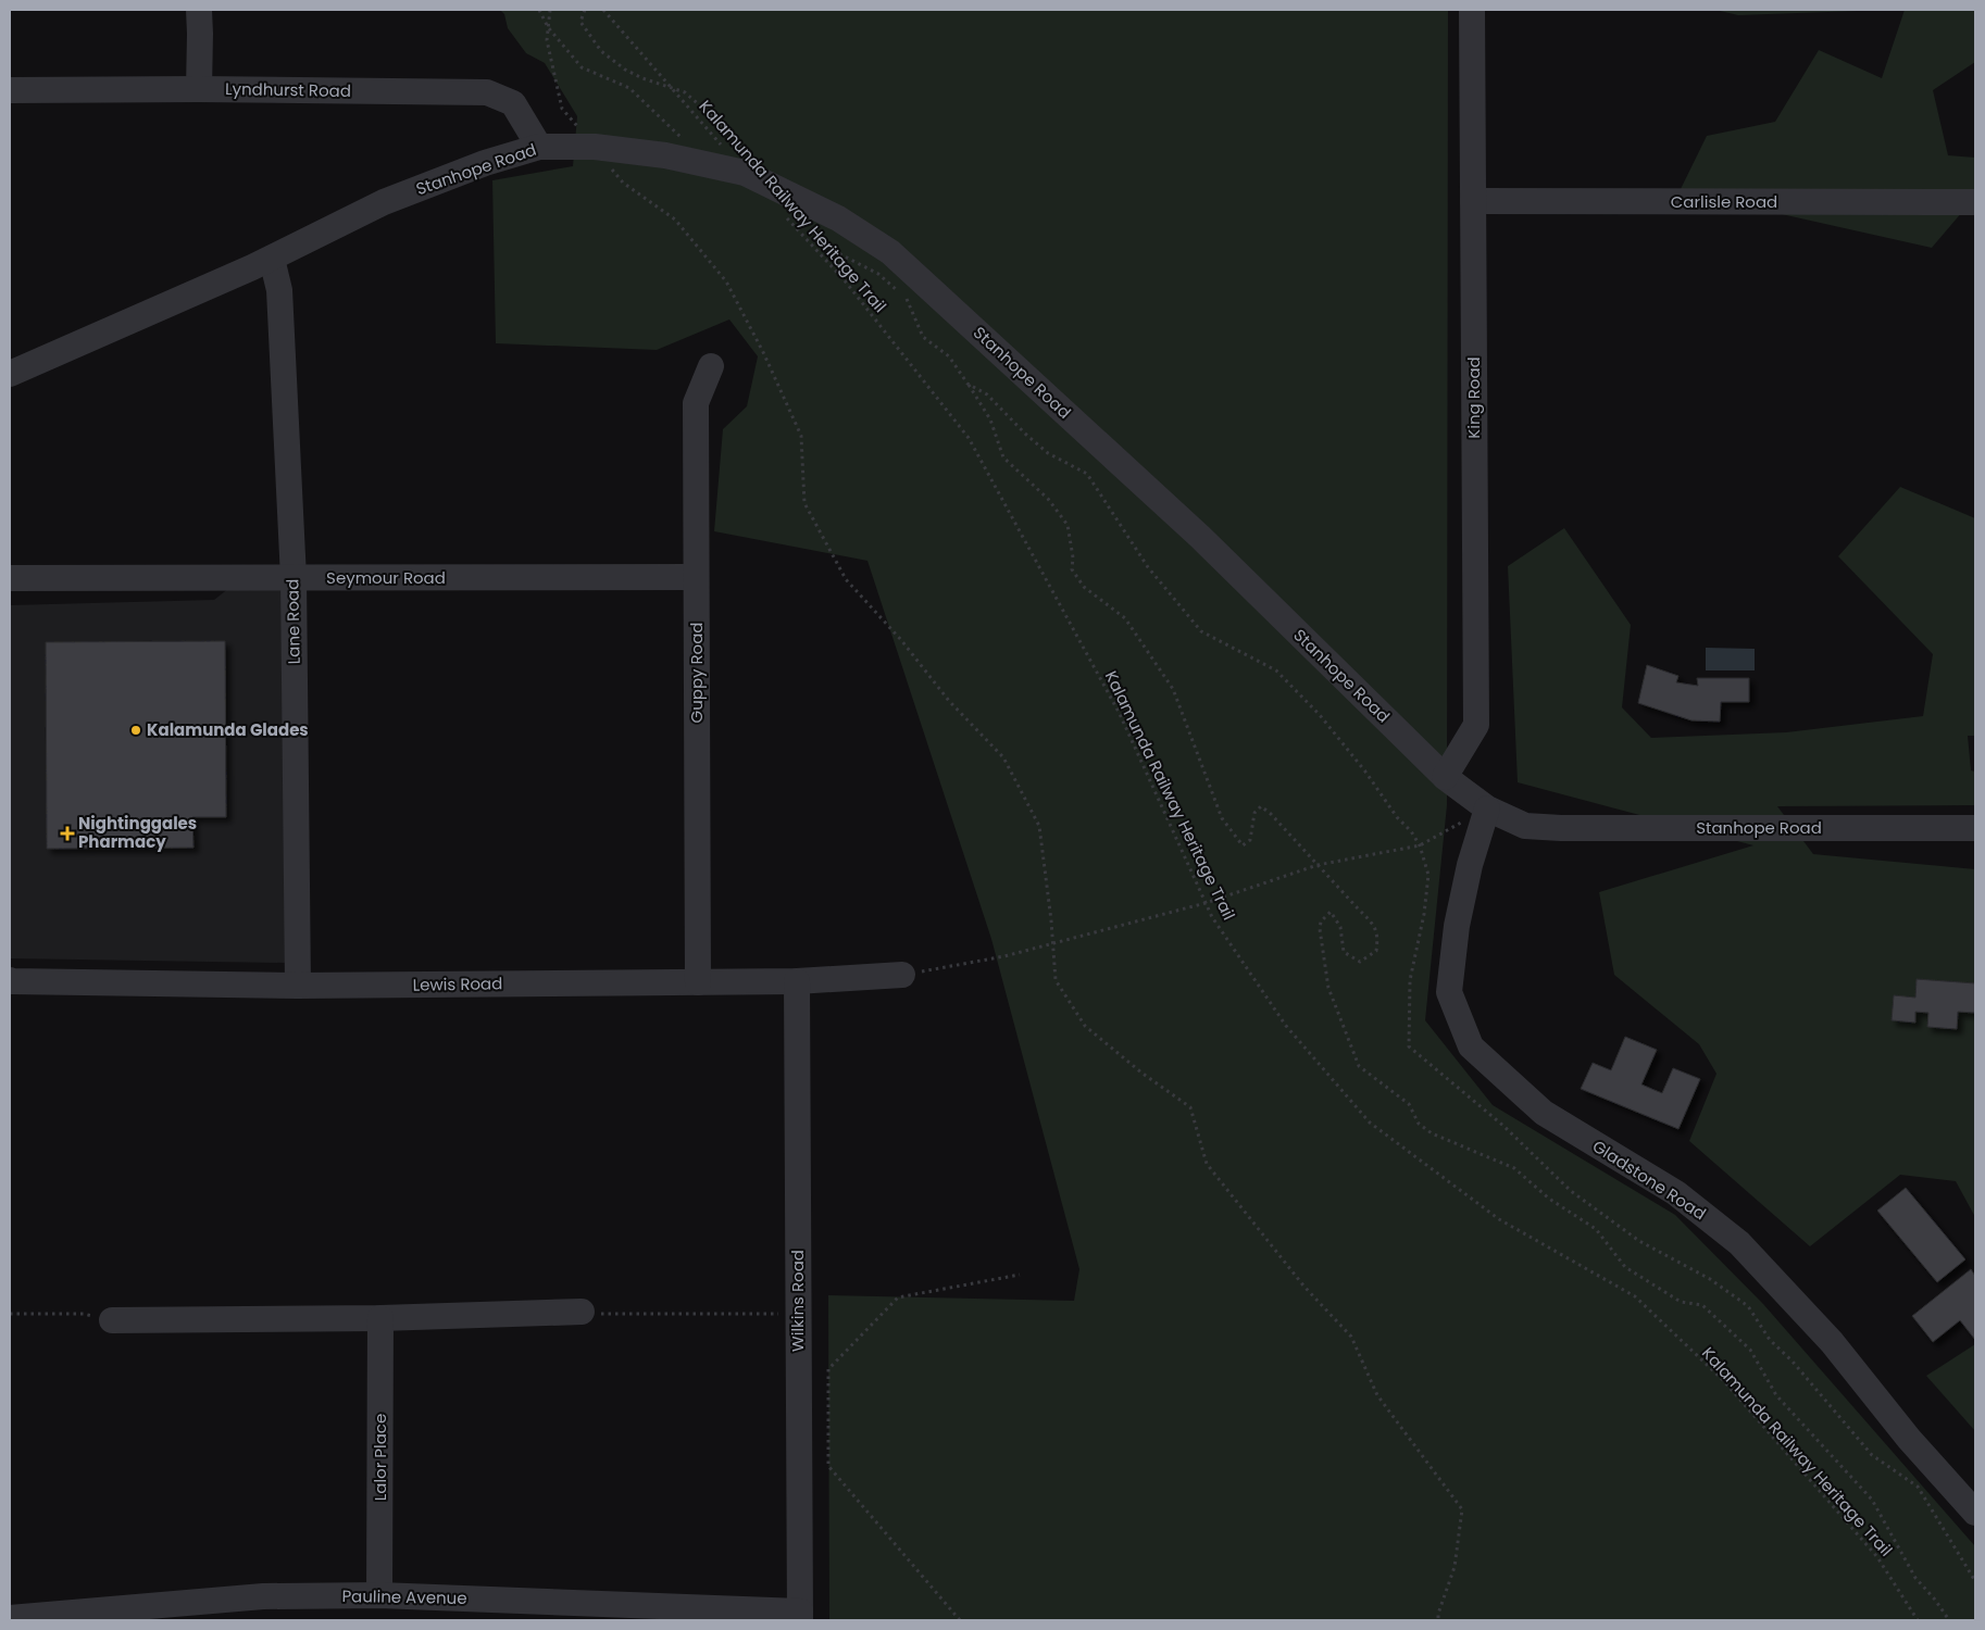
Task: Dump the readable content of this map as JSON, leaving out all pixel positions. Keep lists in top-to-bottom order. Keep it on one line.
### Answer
{"streets":{"street":["Lyndhurst Road","Stanhope Road","Carlisle Road","King Road","Seymour Road","Lane Road","Guppy Road","Lewis Road","Gladstone Road","Wilkins Road","Lalor Place","Pauline Avenue"],"path":["Kalamunda Railway Heritage Trail"]},"crossings":[["Lyndhurst Road","Stanhope Road"],["Stanhope Road","Kalamunda Railway Heritage Trail"],["Stanhope Road","King Road"],["Stanhope Road","Lane Road"],["Stanhope Road","Gladstone Road"],["Carlisle Road","King Road"],["Seymour Road","Lane Road"],["Seymour Road","Guppy Road"],["Lane Road","Lewis Road"],["Guppy Road","Lewis Road"],["Lewis Road","Wilkins Road"],["Wilkins Road","Pauline Avenue"],["Lalor Place","Pauline Avenue"]],"places":{"other":["Kalamunda Glades"],"health":["Nightinggales Pharmacy"]}}
